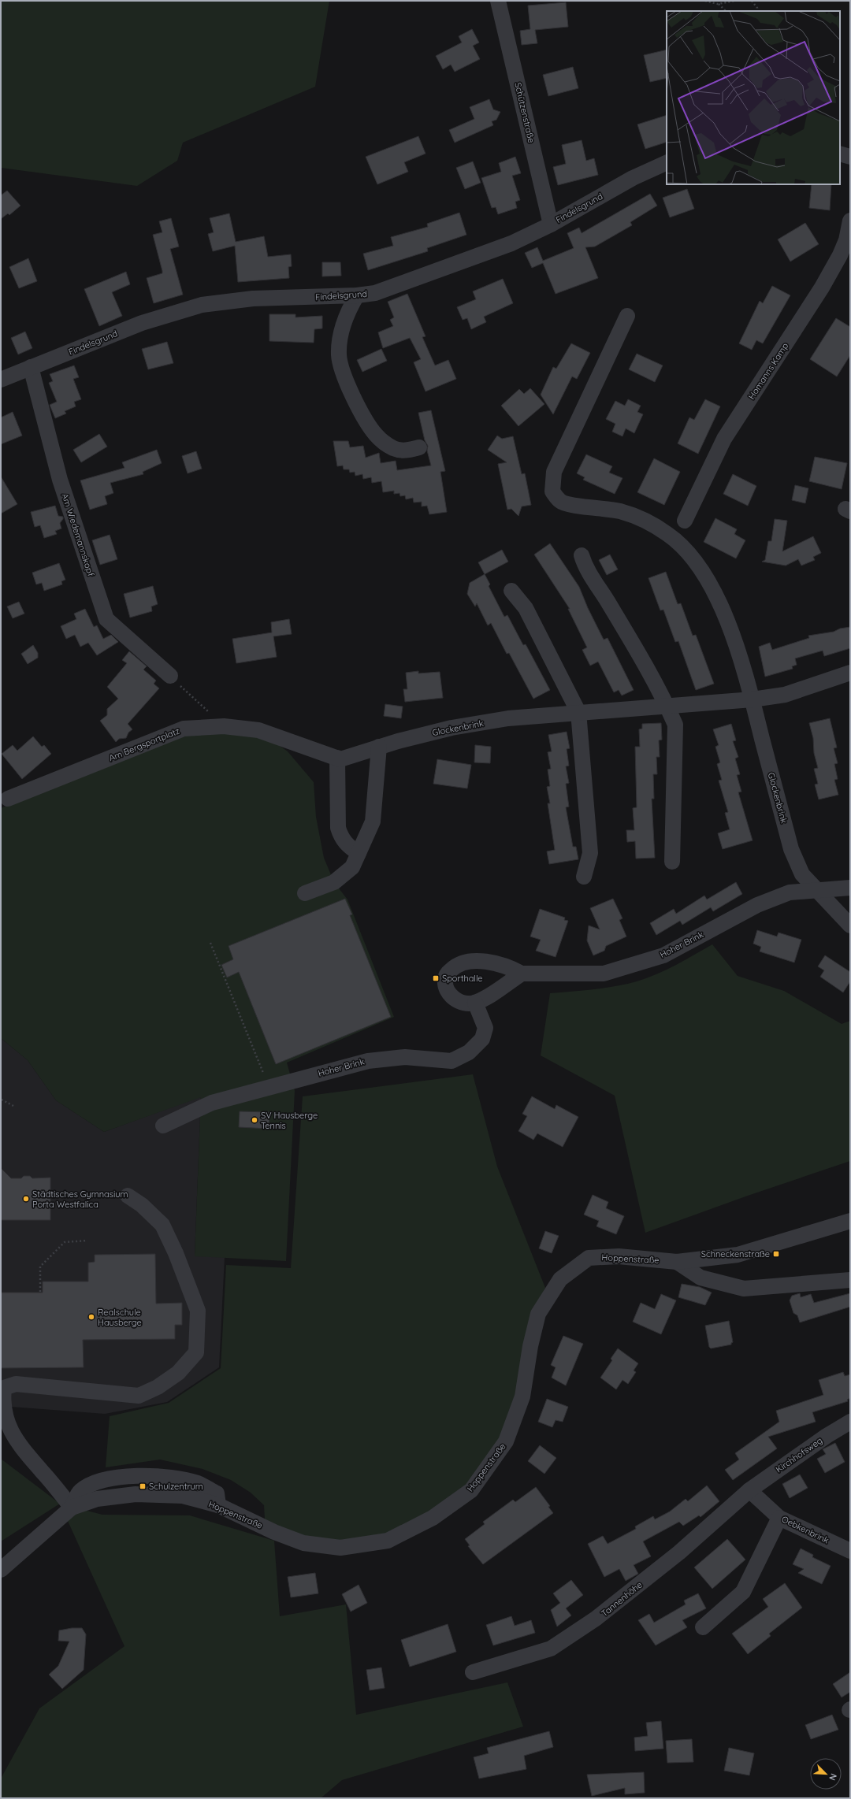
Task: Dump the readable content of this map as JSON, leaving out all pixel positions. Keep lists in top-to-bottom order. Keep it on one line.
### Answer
{"streets":{"street":["Schützenstraße","Findelsgrund","Homanns Kamp","Am Wiedemannskopf","Glockenbrink","Am Bergsportplatz","Hoher Brink","Hoppenstraße","Kirchhofsweg","Oebkenbrink","Tannenhöhe"]},"crossings":[["Schützenstraße","Findelsgrund"],["Findelsgrund","Am Wiedemannskopf"],["Glockenbrink","Am Bergsportplatz"],["Glockenbrink","Hoher Brink"],["Kirchhofsweg","Oebkenbrink"],["Kirchhofsweg","Tannenhöhe"],["Oebkenbrink","Tannenhöhe"]],"places":{"transit":["Sporthalle","Schneckenstraße","Schulzentrum"],"other":["SV Hausberge Tennis","Städtisches Gymnasium Porta Westfalica","Realschule Hausberge"]},"north":"bottom right"}
